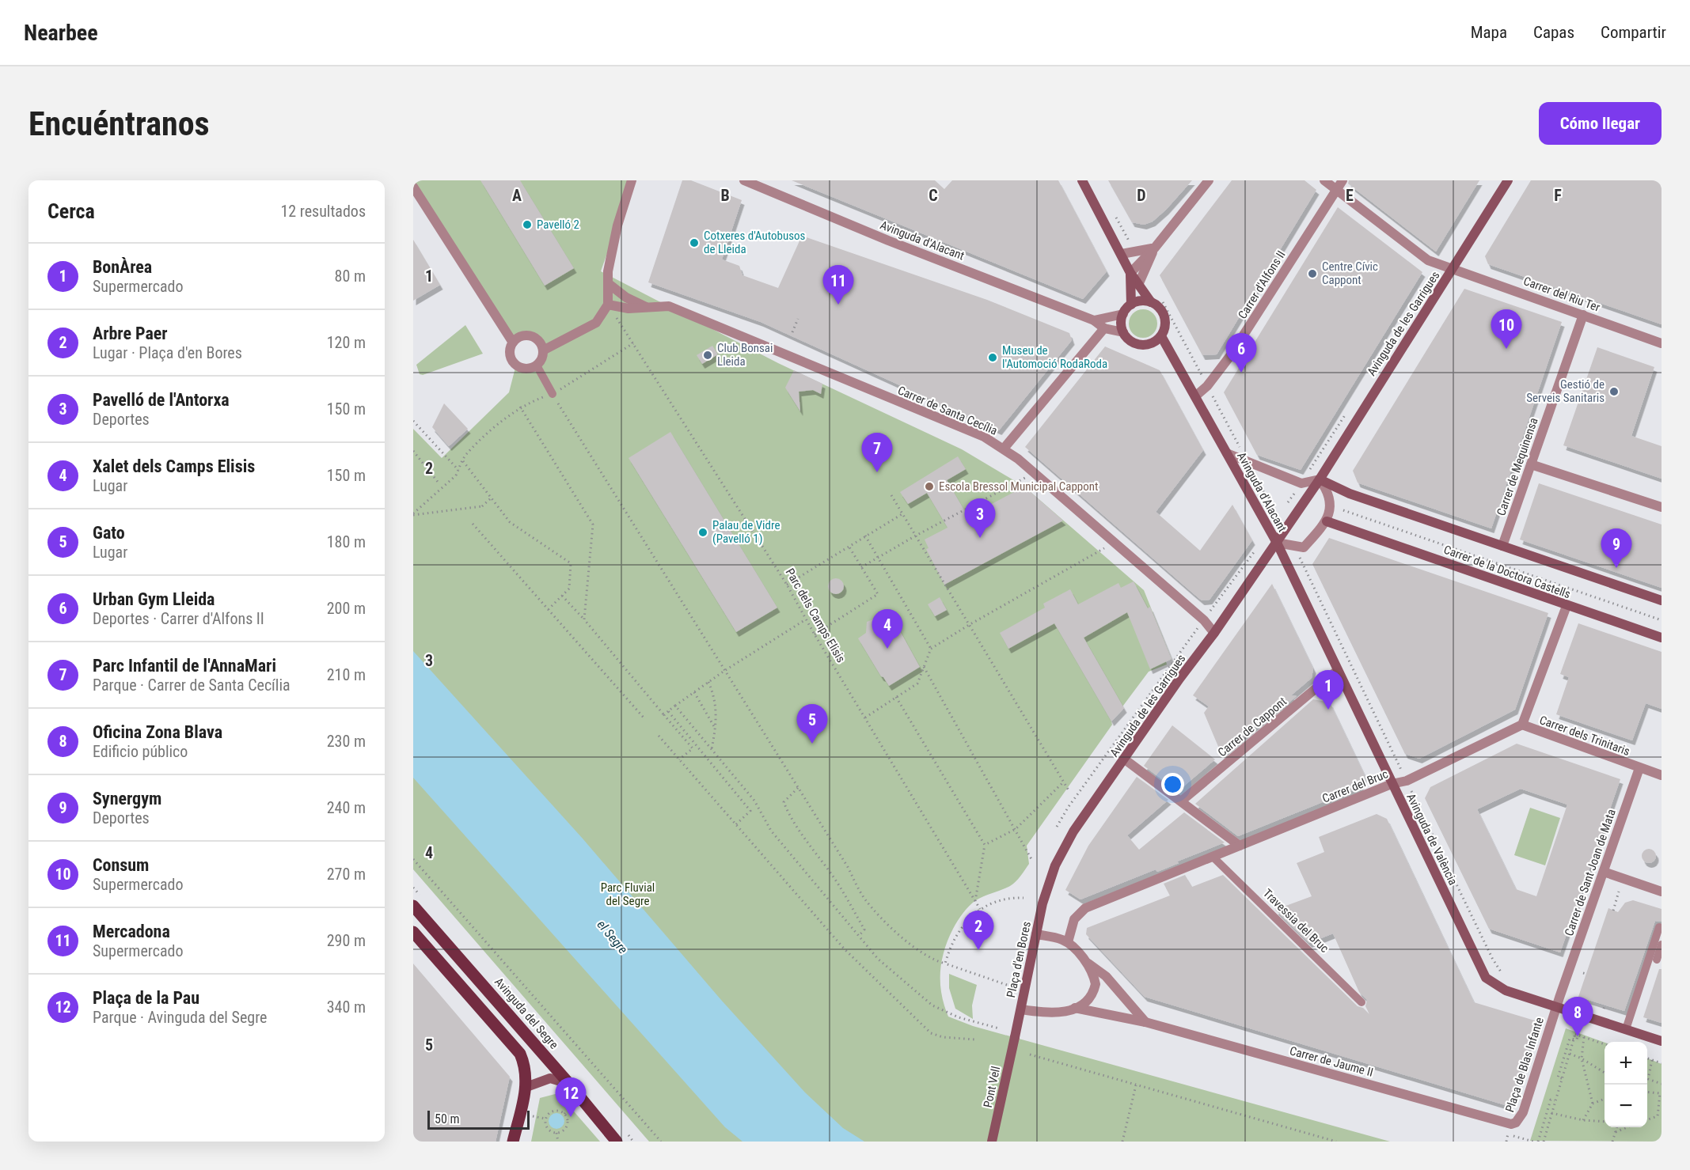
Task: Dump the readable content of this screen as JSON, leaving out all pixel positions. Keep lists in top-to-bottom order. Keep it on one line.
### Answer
{"streets":{"main road":["Avinguda del Segre"],"street":["Avinguda d'Alacant","Carrer d'Alfons II","Carrer del Riu Ter","Avinguda de les Garrigues","Carrer de Santa Cecília","Carrer de Mequinensa","Carrer de la Doctora Castells","Carrer de Cappont","Carrer dels Trinitaris","Carrer del Bruc","Avinguda de València","Carrer de Sant Joan de Mata","Plaça d'en Bores","Carrer de Jaume II","Plaça de Blas Infante","Pont Vell"],"lane":["Travessia del Bruc"],"path":["Parc dels Camps Elisis"]},"crossings":[["Avinguda d'Alacant","Carrer d'Alfons II"],["Avinguda d'Alacant","Avinguda de les Garrigues"],["Avinguda d'Alacant","Avinguda de València"],["Carrer d'Alfons II","Carrer del Riu Ter"],["Carrer del Riu Ter","Avinguda de les Garrigues"],["Carrer del Riu Ter","Carrer de Mequinensa"],["Avinguda de les Garrigues","Carrer de Santa Cecília"],["Avinguda de les Garrigues","Carrer de la Doctora Castells"],["Avinguda de les Garrigues","Avinguda de València"],["Avinguda de les Garrigues","Plaça d'en Bores"],["Carrer de Santa Cecília","Parc dels Camps Elisis"],["Carrer de Mequinensa","Carrer de la Doctora Castells"],["Carrer de Cappont","Avinguda de València"],["Carrer dels Trinitaris","Carrer del Bruc"],["Carrer dels Trinitaris","Carrer de Sant Joan de Mata"],["Carrer del Bruc","Avinguda de València"],["Carrer del Bruc","Travessia del Bruc"],["Carrer del Bruc","Carrer de Jaume II"],["Avinguda de València","Carrer de Sant Joan de Mata"],["Avinguda de València","Plaça de Blas Infante"],["Carrer de Sant Joan de Mata","Plaça de Blas Infante"],["Plaça d'en Bores","Carrer de Jaume II"],["Plaça d'en Bores","Pont Vell"],["Carrer de Jaume II","Plaça de Blas Infante"]],"water":["el Segre"],"parks":["Parc Fluvial del Segre"],"places":["Pavelló 2","Cotxeres d'Autobusos de Lleida","Centre Cívic Cappont","Club Bonsai Lleida","Museu de l'Automoció RodaRoda","Gestió de Serveis Sanitaris","Escola Bressol Municipal Cappont","Palau de Vidre (Pavelló 1)"],"scale_bar":"50 m","page":{"header":"Nearbee","nav":["Mapa","Capas","Compartir"],"buttons":"Cómo llegar","title":"Encuéntranos","heading":["Cerca","12 resultados"],"list":[{"mark":"1","name":"BonÀrea","note":"Supermercado","value":"80 m"},{"mark":"2","name":"Arbre Paer","note":"Lugar · Plaça d'en Bores","value":"120 m"},{"mark":"3","name":"Pavelló de l'Antorxa","note":"Deportes","value":"150 m"},{"mark":"4","name":"Xalet dels Camps Elisis","note":"Lugar","value":"150 m"},{"mark":"5","name":"Gato","note":"Lugar","value":"180 m"},{"mark":"6","name":"Urban Gym Lleida","note":"Deportes · Carrer d'Alfons II","value":"200 m"},{"mark":"7","name":"Parc Infantil de l'AnnaMari","note":"Parque · Carrer de Santa Cecília","value":"210 m"},{"mark":"8","name":"Oficina Zona Blava","note":"Edificio público","value":"230 m"},{"mark":"9","name":"Synergym","note":"Deportes","value":"240 m"},{"mark":"10","name":"Consum","note":"Supermercado","value":"270 m"},{"mark":"11","name":"Mercadona","note":"Supermercado","value":"290 m"},{"mark":"12","name":"Plaça de la Pau","note":"Parque · Avinguda del Segre","value":"340 m"}],"pins":["11","10","6","7","3","9","4","1","5","2","8","12"],"map_buttons":["+","−"],"scale":"50 m"},"grid":{"columns":["A","B","C","D","E","F"],"rows":["1","2","3","4","5"]}}
